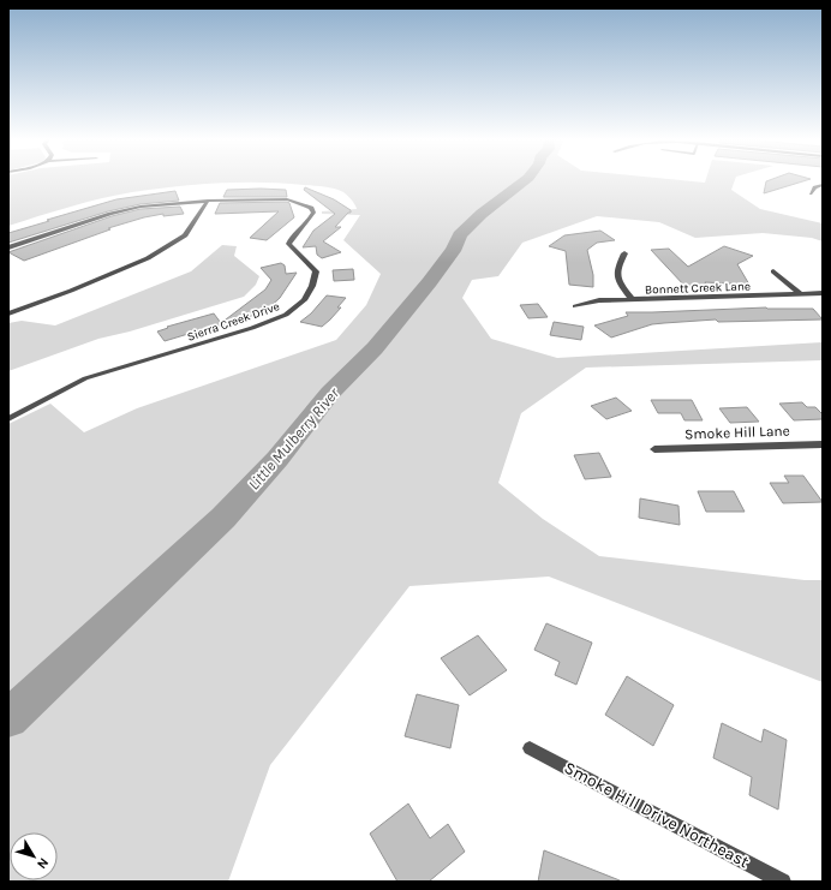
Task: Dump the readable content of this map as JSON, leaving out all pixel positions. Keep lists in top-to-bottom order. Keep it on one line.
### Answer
{"streets":{"street":["Bonnett Creek Lane","Sierra Creek Drive","Smoke Hill Lane","Smoke Hill Drive Northeast"]},"water":["Little Mulberry River"],"north":"bottom right"}
